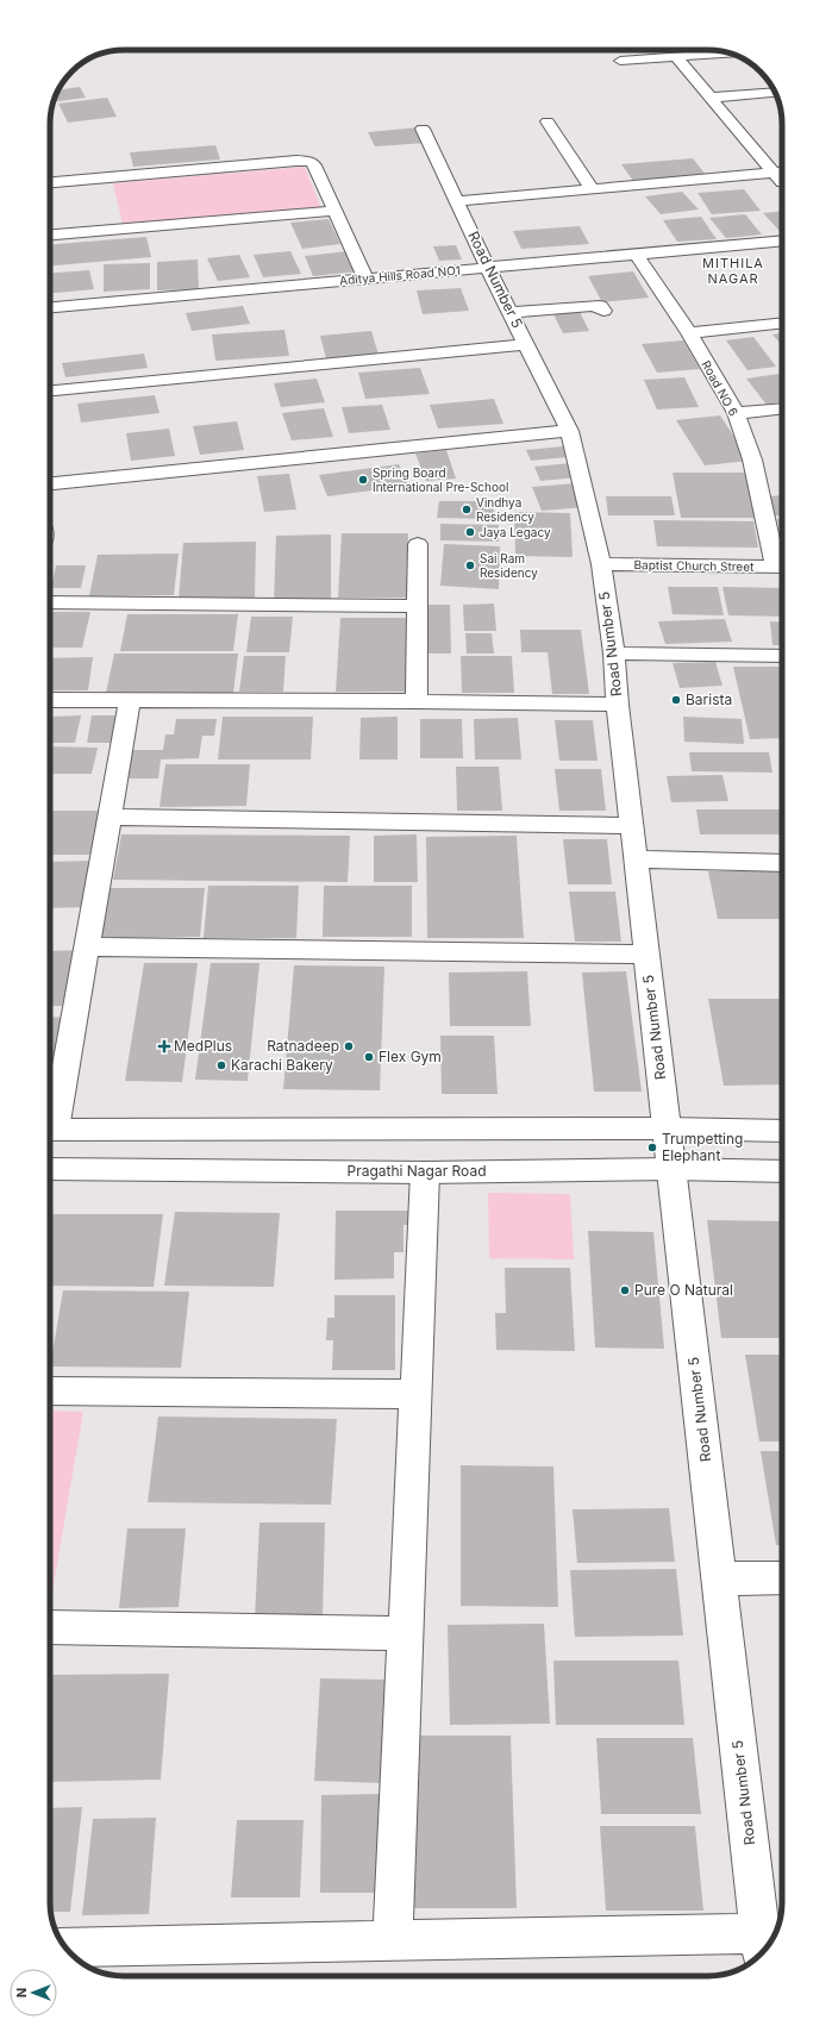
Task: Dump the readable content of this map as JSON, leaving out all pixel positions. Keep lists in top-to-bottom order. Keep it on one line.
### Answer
{"streets":{"street":["Aditya Hills Road NO1","Road Number 5","Road NO 6","Baptist Church Street","Pragathi Nagar Road"]},"crossings":[["Aditya Hills Road NO1","Road Number 5"],["Aditya Hills Road NO1","Road NO 6"],["Road Number 5","Baptist Church Street"],["Road Number 5","Pragathi Nagar Road"],["Road NO 6","Baptist Church Street"]],"districts":["MITHILA NAGAR"],"places":{"other":["Spring Board International Pre-School","Vindhya Residency","Jaya Legacy","Sai Ram Residency","Barista","Ratnadeep","Flex Gym","Karachi Bakery","Trumpetting Elephant","Pure O Natural"],"health":["MedPlus"]},"north":"left"}
